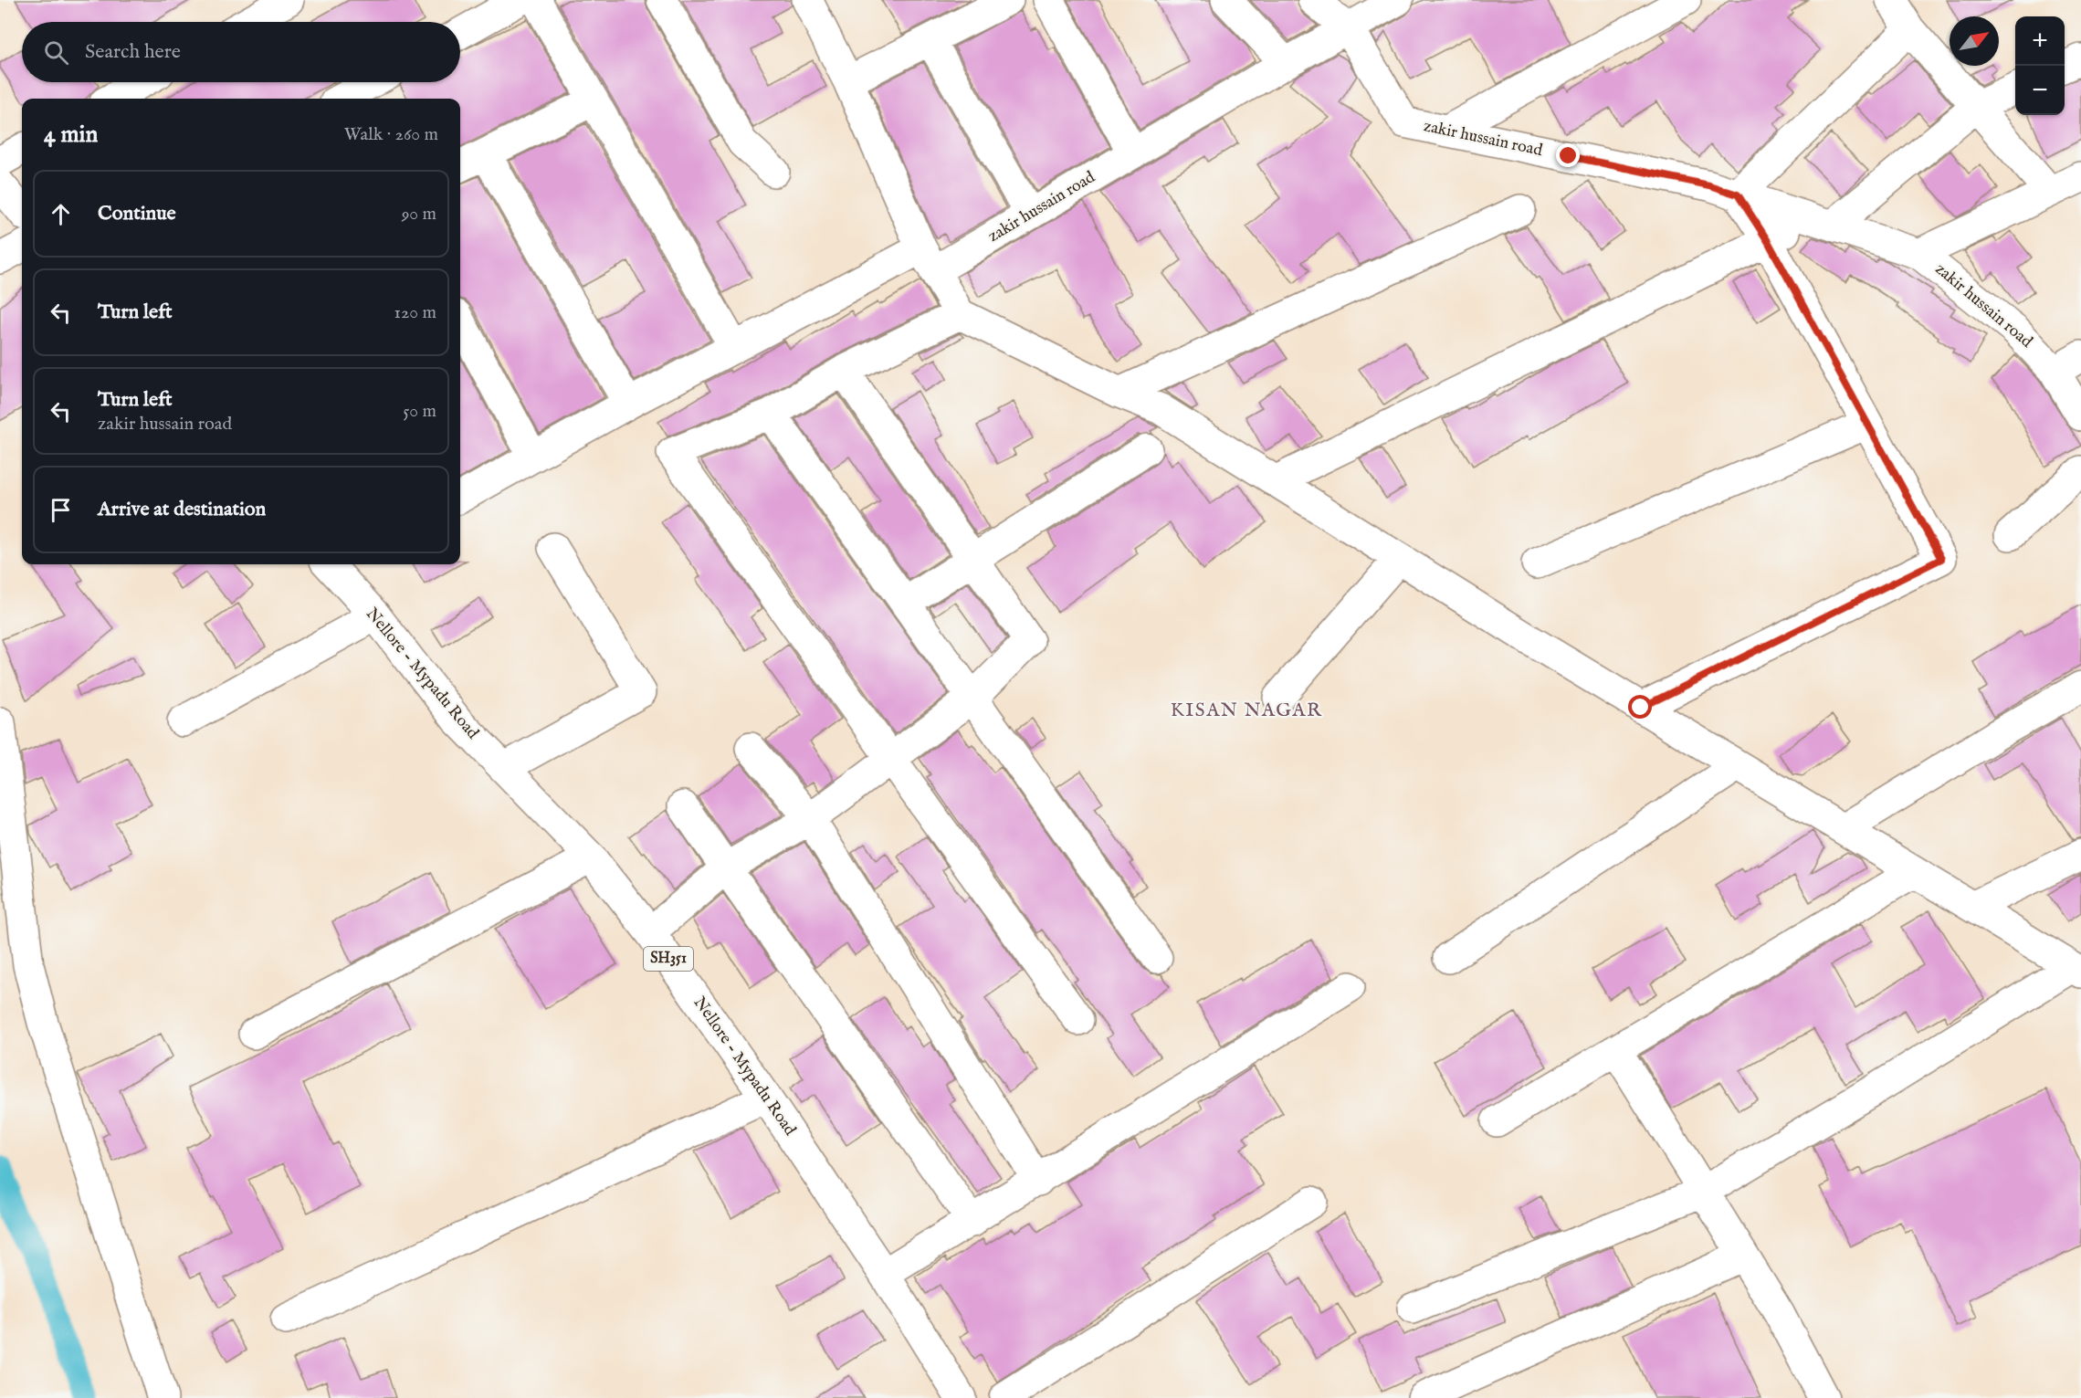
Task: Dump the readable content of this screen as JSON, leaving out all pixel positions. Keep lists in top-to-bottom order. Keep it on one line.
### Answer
{"streets":{"street":["zakir hussain road","Nellore - Mypadu Road","SH351"]},"districts":["KISAN NAGAR"],"north":"top right","page":{"map_buttons":["+","−"],"search":"Search here","heading":["4 min","Walk · 260 m"],"list":[["Continue","90 m"],["Turn left","120 m"],["Turn left","zakir hussain road","50 m"],"Arrive at destination"]}}
